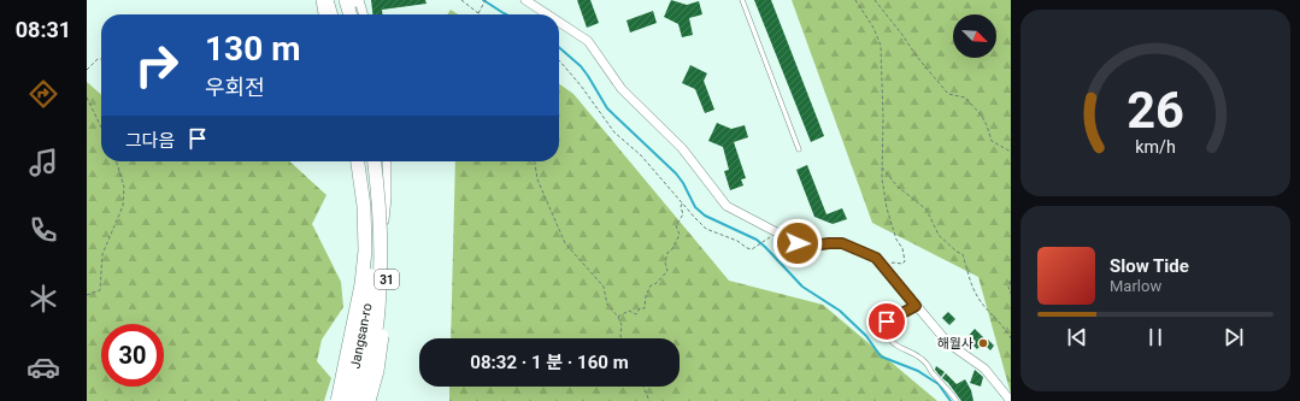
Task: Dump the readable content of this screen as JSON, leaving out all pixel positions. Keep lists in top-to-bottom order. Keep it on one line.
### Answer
{"streets":{"highway":["31","Jangsan-ro"]},"places":["해월사"],"north":"bottom right","page":{"tabs":"08:31","turn":["130 m","우회전"],"then":"그다음","song":["Slow Tide","Marlow"],"limit":"30","trip":"08:32 · 1 분 · 160 m","gauge":["26","km/h"]}}
